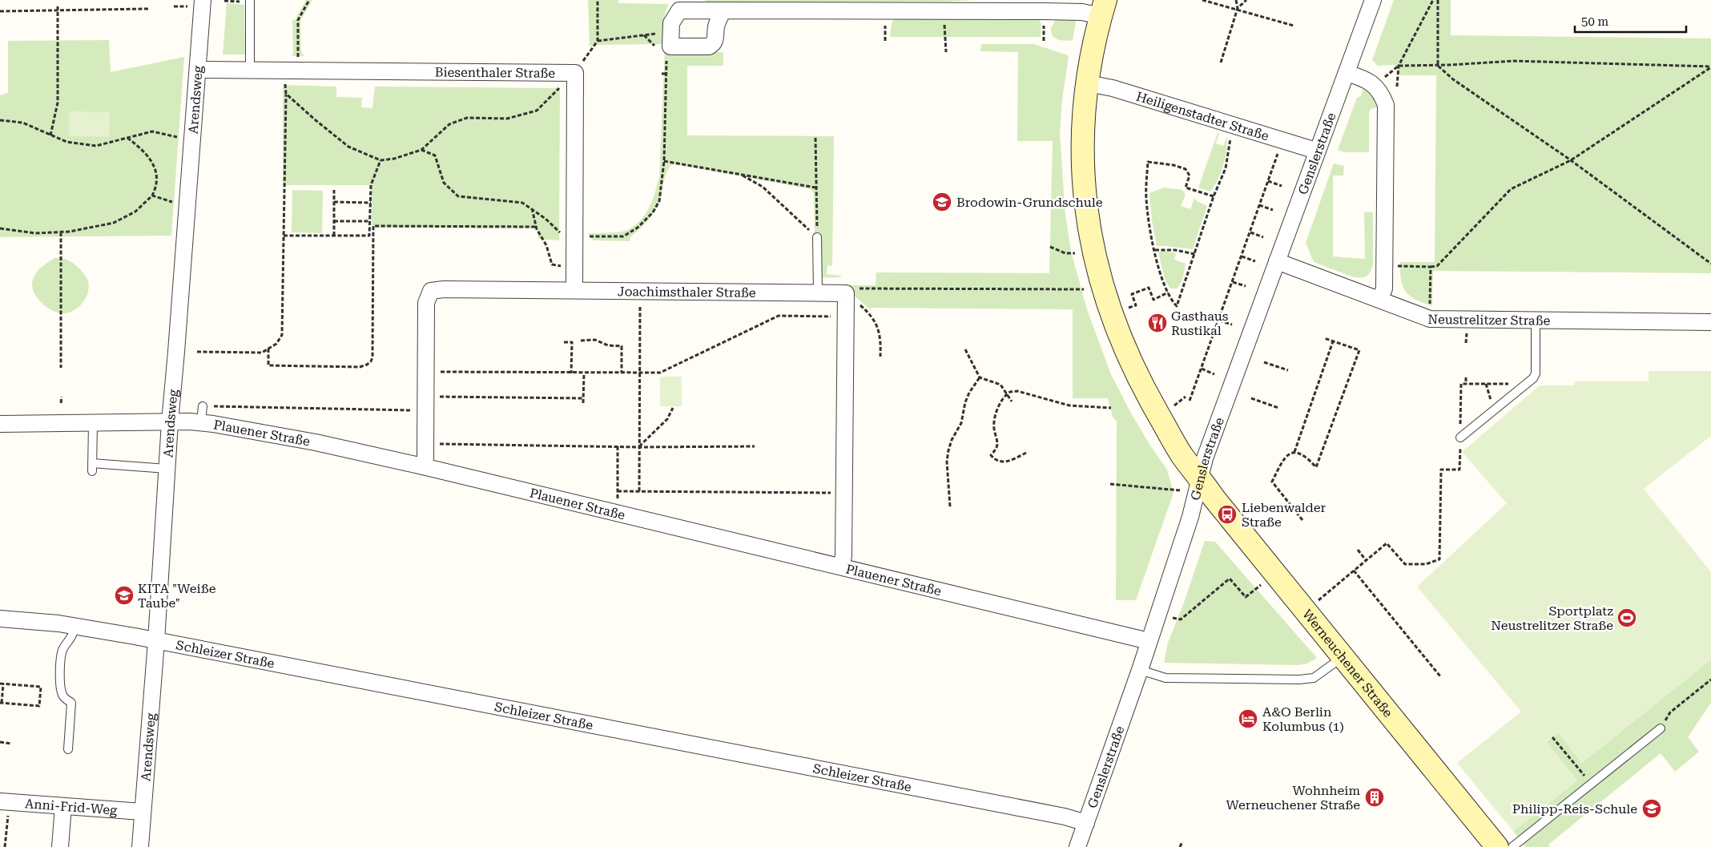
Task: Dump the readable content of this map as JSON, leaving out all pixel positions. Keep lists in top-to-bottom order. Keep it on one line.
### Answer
{"streets":{"street":["Biesenthaler Straße","Arendsweg","Heiligenstadter Straße","Genslerstraße","Joachimsthaler Straße","Neustrelitzer Straße","Plauener Straße","Schleizer Straße","Werneuchener Straße","Anni-Frid-Weg"]},"crossings":[["Biesenthaler Straße","Arendsweg"],["Biesenthaler Straße","Joachimsthaler Straße"],["Arendsweg","Plauener Straße"],["Arendsweg","Schleizer Straße"],["Arendsweg","Anni-Frid-Weg"],["Heiligenstadter Straße","Genslerstraße"],["Genslerstraße","Neustrelitzer Straße"],["Genslerstraße","Plauener Straße"],["Genslerstraße","Schleizer Straße"],["Genslerstraße","Werneuchener Straße"],["Joachimsthaler Straße","Plauener Straße"]],"places":{"school or university":["Brodowin-Grundschule","KITA \"Weiße Taube\"","Philipp-Reis-Schule"],"restaurant":["Gasthaus Rustikal"],"bus stop":["Liebenwalder Straße"],"sports":["Sportplatz Neustrelitzer Straße"],"hotel":["A&O Berlin Kolumbus (1)"],"building":["Wohnheim Werneuchener Straße"]},"scale_bar":"50 m"}
